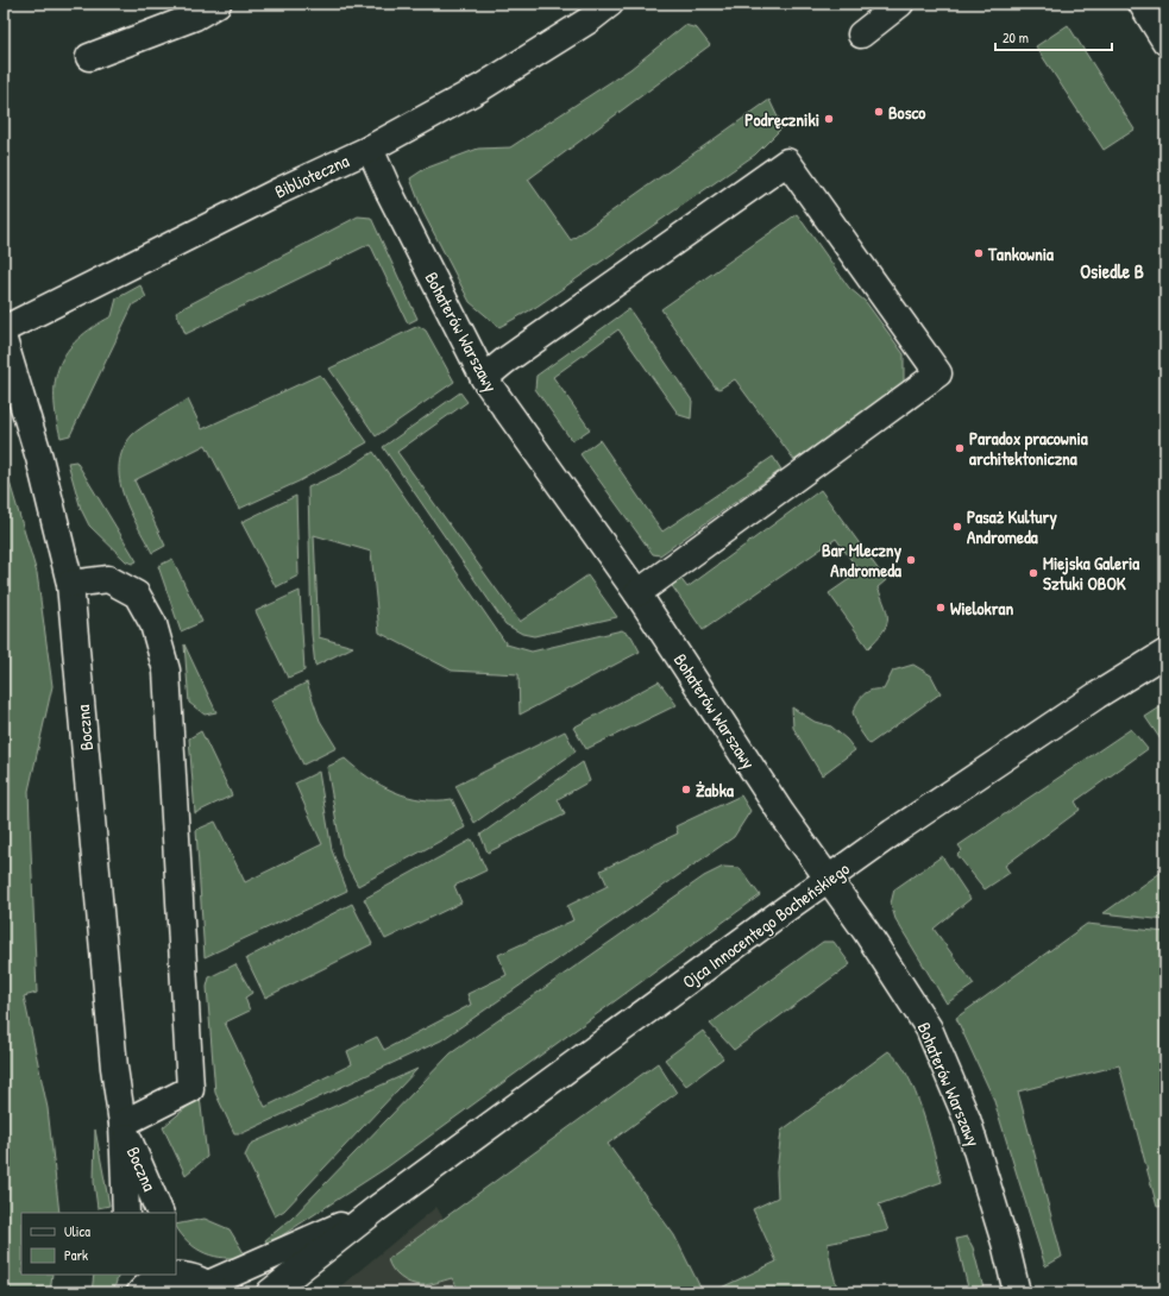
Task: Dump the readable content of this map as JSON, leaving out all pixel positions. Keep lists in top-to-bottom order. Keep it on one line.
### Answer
{"streets":{"street":["Biblioteczna","Bohaterów Warszawy","Boczna","Ojca Innocentego Bocheńskiego"]},"crossings":[["Biblioteczna","Bohaterów Warszawy"],["Bohaterów Warszawy","Ojca Innocentego Bocheńskiego"]],"districts":["Osiedle B"],"places":["Bosco","Podręczniki","Tankownia","Paradox pracownia architektoniczna","Pasaż Kultury Andromeda","Bar Mleczny Andromeda","Miejska Galeria Sztuki OBOK","Wielokran","Żabka"],"legend":["Ulica","Park"],"scale_bar":"20 m"}
